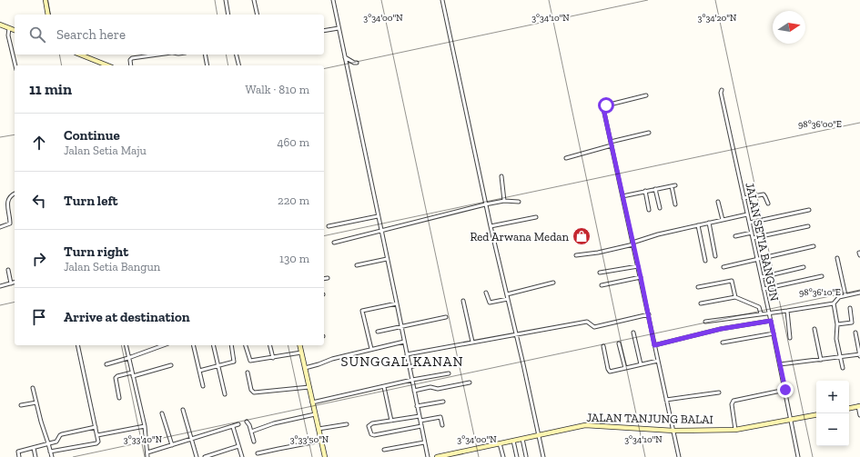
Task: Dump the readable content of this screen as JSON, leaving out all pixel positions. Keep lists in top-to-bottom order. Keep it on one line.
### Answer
{"streets":{"street":["JALAN SETIA BANGUN","JALAN TANJUNG BALAI"]},"crossings":[["JALAN SETIA BANGUN","JALAN TANJUNG BALAI"]],"districts":["SUNGGAL KANAN"],"places":{"shop":["Red Arwana Medan"]},"north":"right","page":{"search":"Search here","heading":["11 min","Walk · 810 m"],"list":[["Continue","Jalan Setia Maju","460 m"],["Turn left","220 m"],["Turn right","Jalan Setia Bangun","130 m"],"Arrive at destination"],"map_buttons":["+","−"]},"coordinates":["3°34'00\"N","3°34'10\"N","3°34'20\"N","98°36'00\"E","98°36'10\"E","3°33'40\"N","3°33'50\"N"]}
